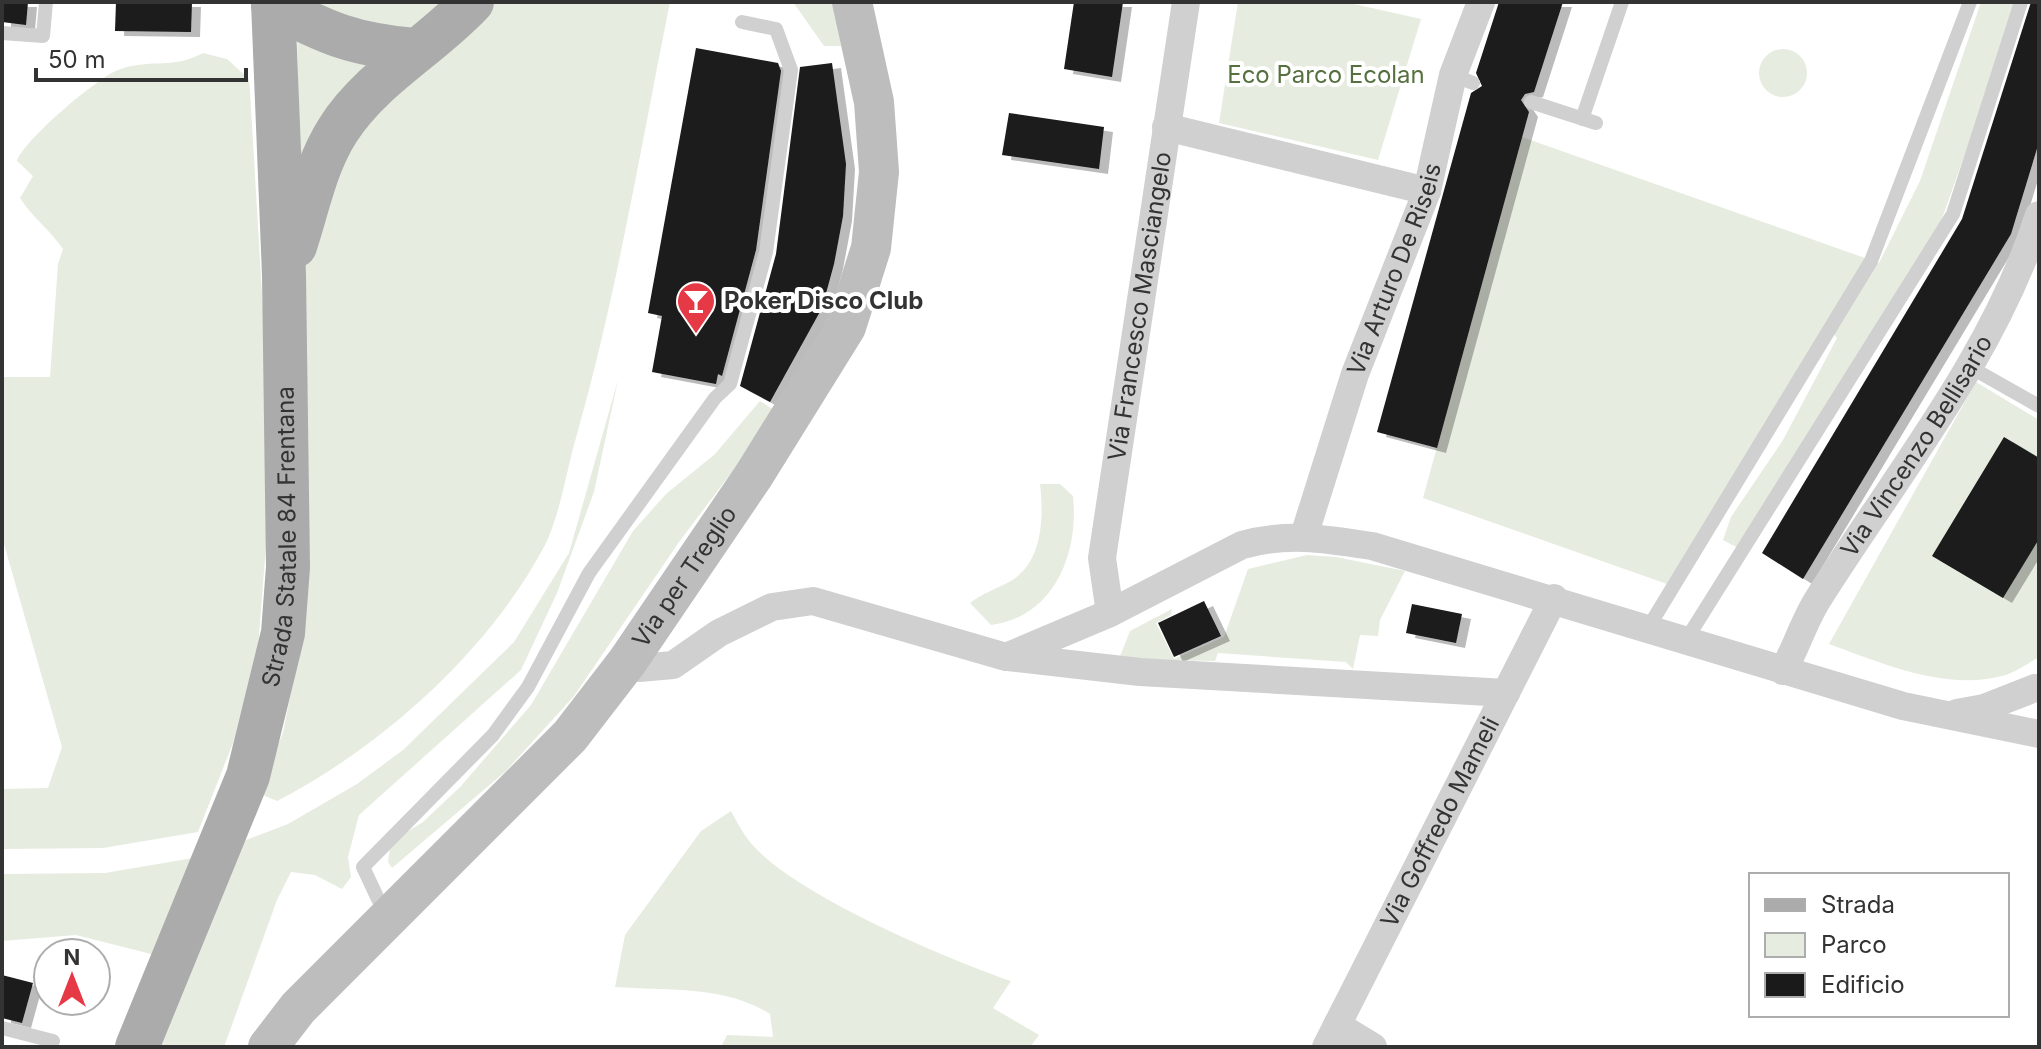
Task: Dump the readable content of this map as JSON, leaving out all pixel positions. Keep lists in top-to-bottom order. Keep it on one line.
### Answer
{"streets":{"main road":["Strada Statale 84 Frentana","Via per Treglio"],"street":["Via Arturo De Riseis","Via Francesco Masciangelo","Via Vincenzo Bellisario","Via Goffredo Mameli"]},"parks":["Eco Parco Ecolan"],"places":{"bar":["Poker Disco Club"]},"legend":["Strada","Parco","Edificio"],"scale_bar":"50 m","north":"top"}
